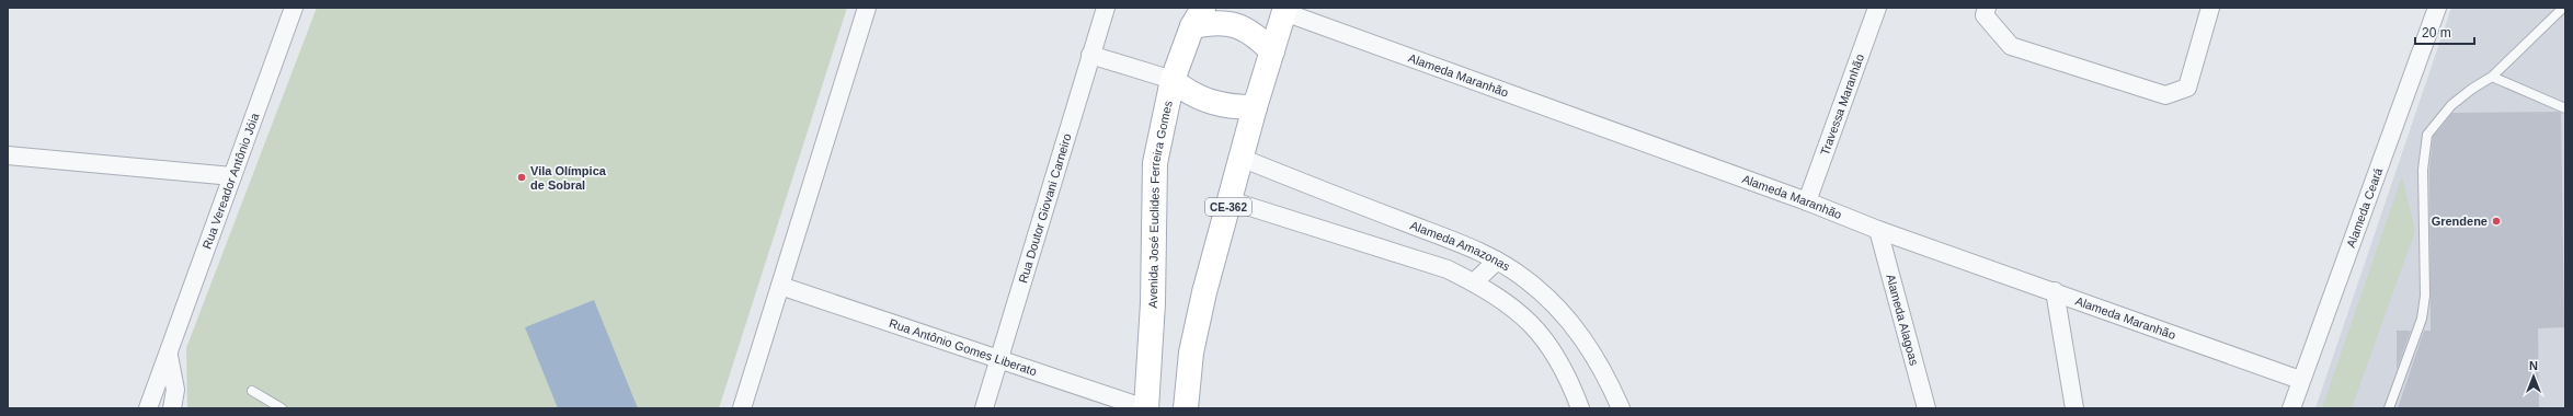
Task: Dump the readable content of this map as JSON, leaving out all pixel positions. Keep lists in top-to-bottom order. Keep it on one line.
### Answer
{"streets":{"main road":["Avenida José Euclides Ferreira Gomes","CE-362"],"street":["Alameda Maranhão","Travessa Maranhão","Rua Vereador Antônio Jóia","Rua Doutor Giovani Carneiro","Alameda Ceará","Alameda Amazonas","Alameda Alagoas","Rua Antônio Gomes Liberato"]},"crossings":[["Alameda Maranhão","Travessa Maranhão"],["Alameda Maranhão","CE-362"],["Alameda Maranhão","Alameda Ceará"],["Alameda Maranhão","Alameda Alagoas"],["Avenida José Euclides Ferreira Gomes","CE-362"],["Avenida José Euclides Ferreira Gomes","Rua Antônio Gomes Liberato"],["CE-362","Alameda Amazonas"],["Rua Doutor Giovani Carneiro","Rua Antônio Gomes Liberato"]],"places":["Vila Olímpica de Sobral","Grendene"],"scale_bar":"20 m","north":"top"}
